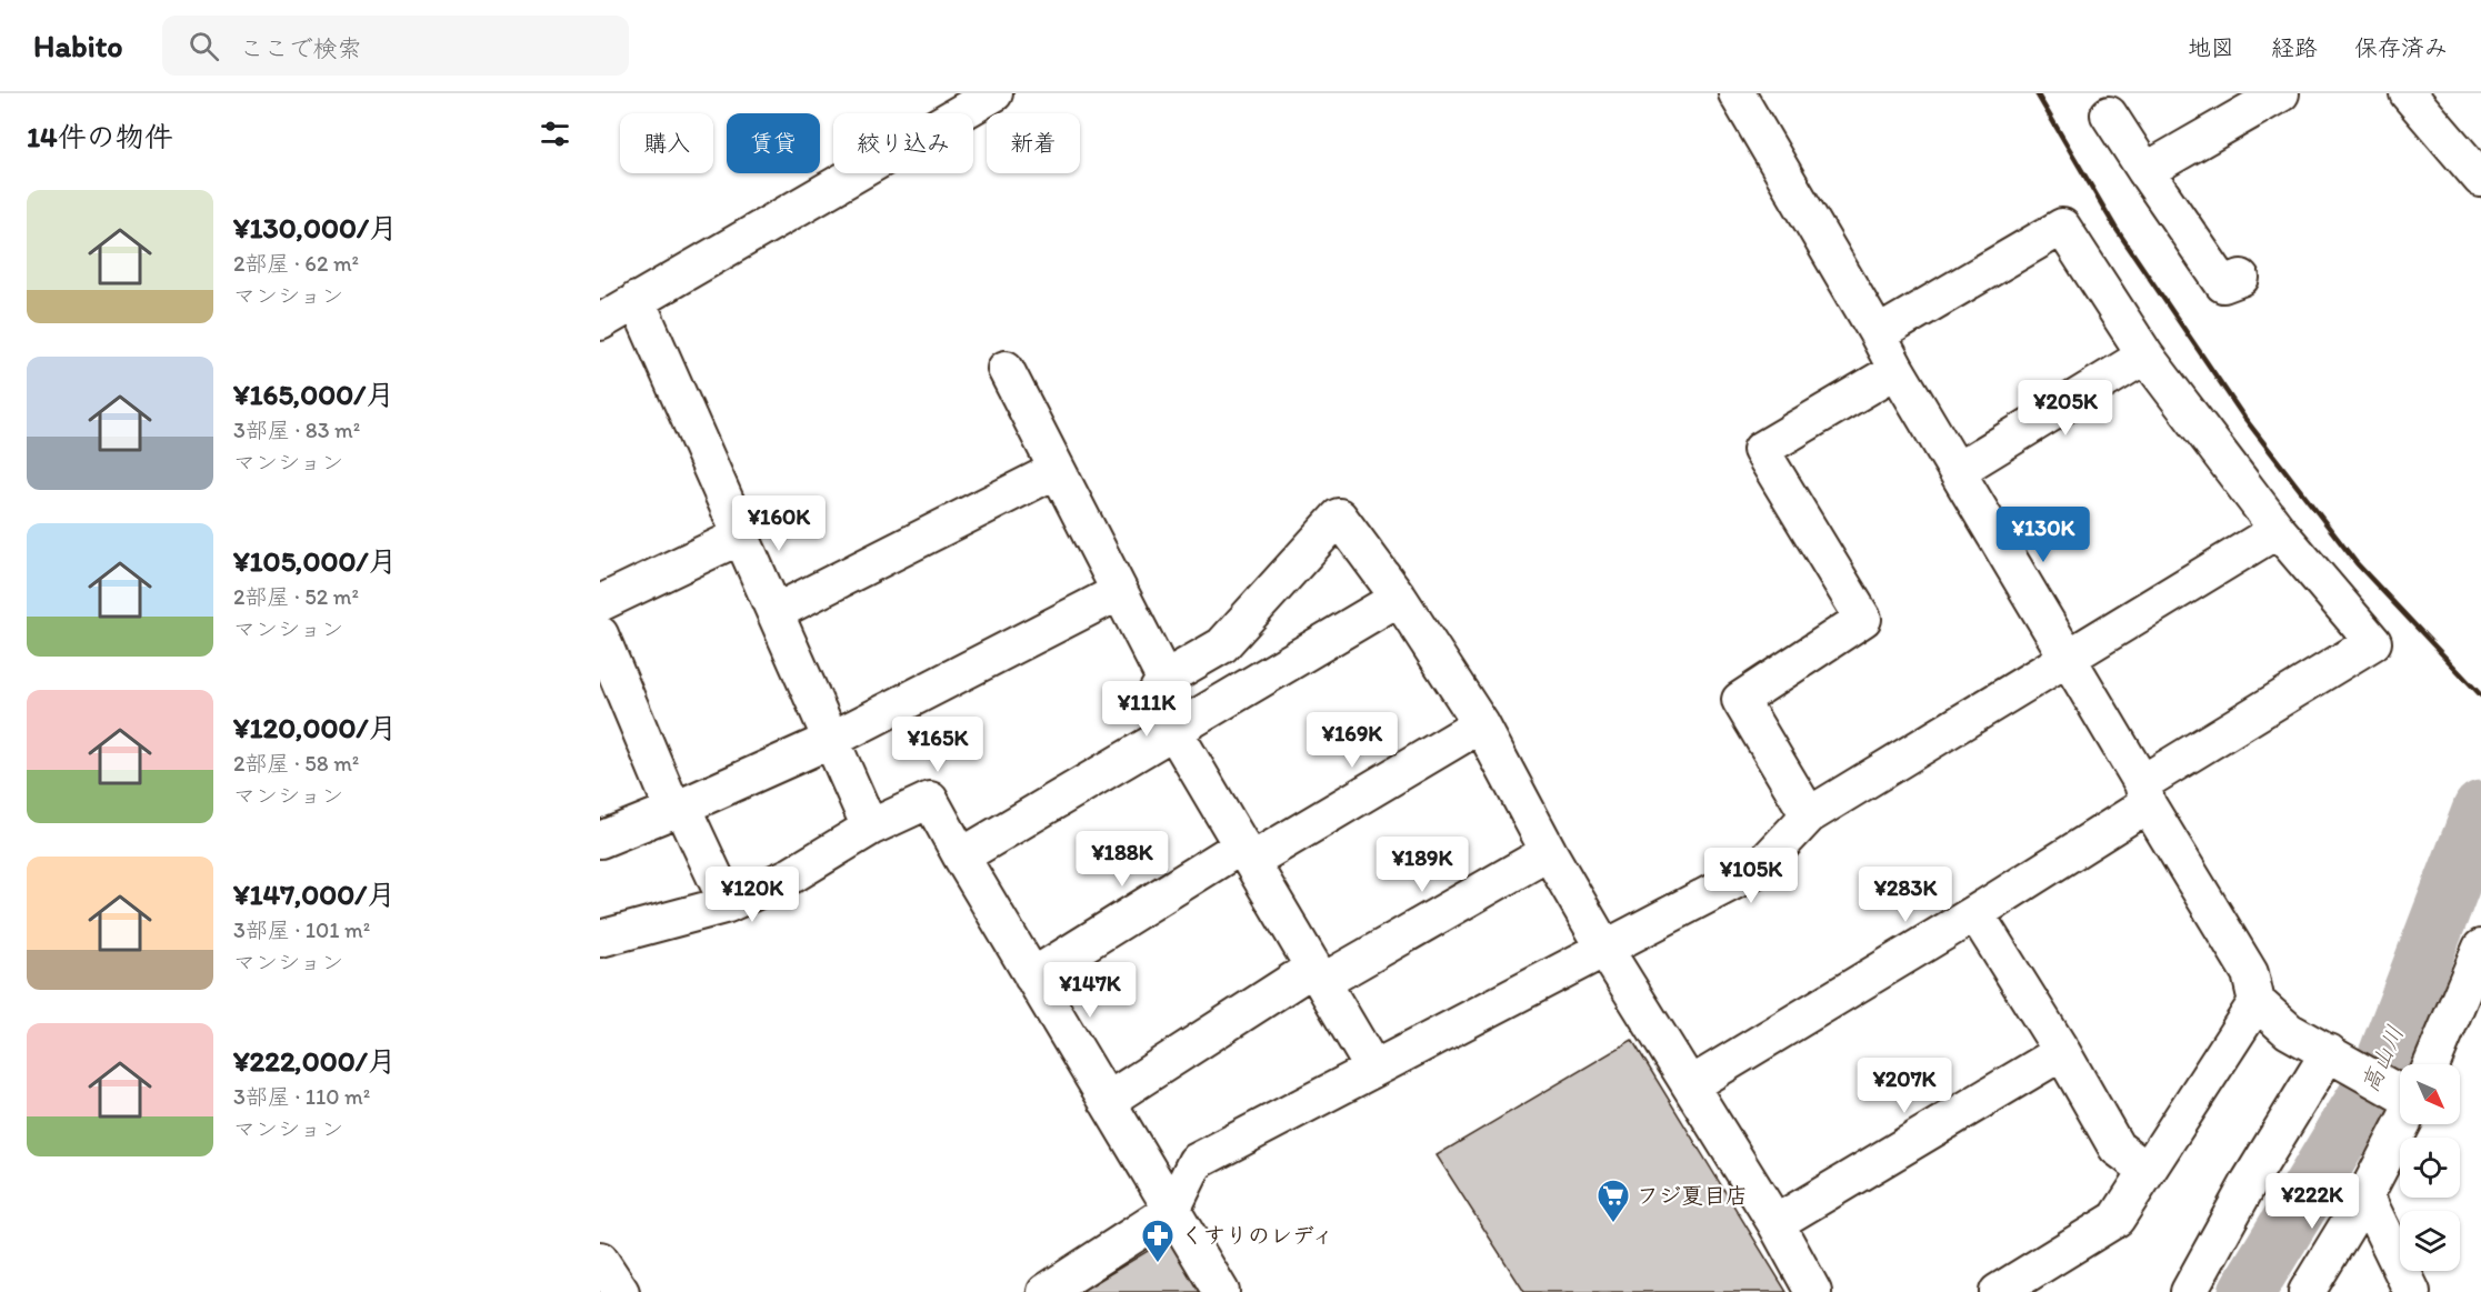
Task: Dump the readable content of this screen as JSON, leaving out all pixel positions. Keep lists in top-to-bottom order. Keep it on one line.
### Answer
{"water":["高山川"],"places":{"supermarket":["フジ夏目店"],"pharmacy":["くすりのレディ"]},"north":"bottom right","page":{"header":"Habito","search":"ここで検索","nav":["地図","経路","保存済み"],"heading":"14件の物件","chip":["購入","賃貸","絞り込み","新着"],"list":[{"name":"¥130,000/月","note":"2部屋 · 62 m² · マンション"},{"name":"¥165,000/月","note":"3部屋 · 83 m² · マンション"},{"name":"¥105,000/月","note":"2部屋 · 52 m² · マンション"},{"name":"¥120,000/月","note":"2部屋 · 58 m² · マンション"},{"name":"¥147,000/月","note":"3部屋 · 101 m² · マンション"},{"name":"¥222,000/月","note":"3部屋 · 110 m² · マンション"}],"price":["¥205K","¥160K","¥130K","¥111K","¥169K","¥165K","¥188K","¥189K","¥105K","¥120K","¥283K","¥147K","¥207K","¥222K"]}}
